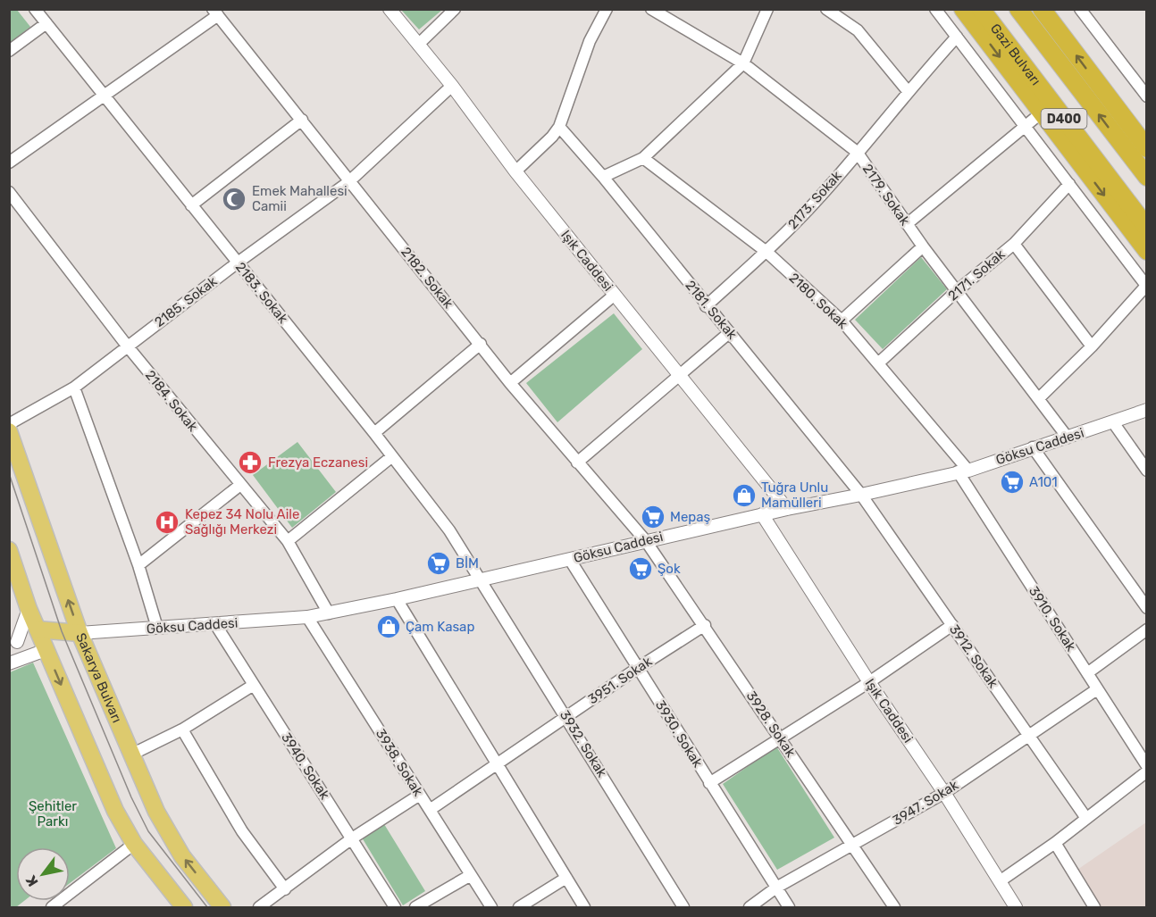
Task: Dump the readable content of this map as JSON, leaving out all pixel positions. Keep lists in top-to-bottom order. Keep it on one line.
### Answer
{"streets":{"highway":["Gazi Bulvarı","D400"],"main road":["Sakarya Bulvarı"],"street":["2179. Sokak","2173. Sokak","Işık Caddesi","2171. Sokak","2182. Sokak","2183. Sokak","2180. Sokak","2185. Sokak","2181. Sokak","2184. Sokak","Göksu Caddesi","3910. Sokak","3912. Sokak","3951. Sokak","3928. Sokak","3930. Sokak","3932. Sokak","3938. Sokak","3940. Sokak","3947. Sokak"]},"crossings":[["2179. Sokak","2173. Sokak"],["2179. Sokak","2171. Sokak"],["2179. Sokak","Göksu Caddesi"],["2173. Sokak","2180. Sokak"],["2173. Sokak","2181. Sokak"],["Işık Caddesi","2185. Sokak"],["Işık Caddesi","Göksu Caddesi"],["Işık Caddesi","3947. Sokak"],["2171. Sokak","2180. Sokak"],["2182. Sokak","2185. Sokak"],["2182. Sokak","Göksu Caddesi"],["2182. Sokak","3928. Sokak"],["2183. Sokak","2185. Sokak"],["2183. Sokak","Göksu Caddesi"],["2183. Sokak","3932. Sokak"],["2180. Sokak","Göksu Caddesi"],["2180. Sokak","3910. Sokak"],["2185. Sokak","2184. Sokak"],["2181. Sokak","Göksu Caddesi"],["2181. Sokak","3912. Sokak"],["2184. Sokak","Göksu Caddesi"],["Göksu Caddesi","3910. Sokak"],["Göksu Caddesi","3912. Sokak"],["Göksu Caddesi","Sakarya Bulvarı"],["Göksu Caddesi","3928. Sokak"],["Göksu Caddesi","3930. Sokak"],["Göksu Caddesi","3932. Sokak"],["Göksu Caddesi","3938. Sokak"],["Göksu Caddesi","3940. Sokak"],["3910. Sokak","3947. Sokak"],["3912. Sokak","3947. Sokak"],["3951. Sokak","3928. Sokak"],["3951. Sokak","3930. Sokak"],["3951. Sokak","3932. Sokak"],["3951. Sokak","3938. Sokak"],["3928. Sokak","3947. Sokak"],["3930. Sokak","3947. Sokak"]],"parks":["Şehitler Parkı"],"places":{"mosque":["Emek Mahallesi Camii"],"pharmacy":["Frezya Eczanesi"],"supermarket":["A101","Mepaş","BİM","Şok"],"shop":["Tuğra Unlu Mamülleri","Çam Kasap"],"hospital":["Kepez 34 Nolu Aile Sağlığı Merkezi"]},"north":"bottom left"}
